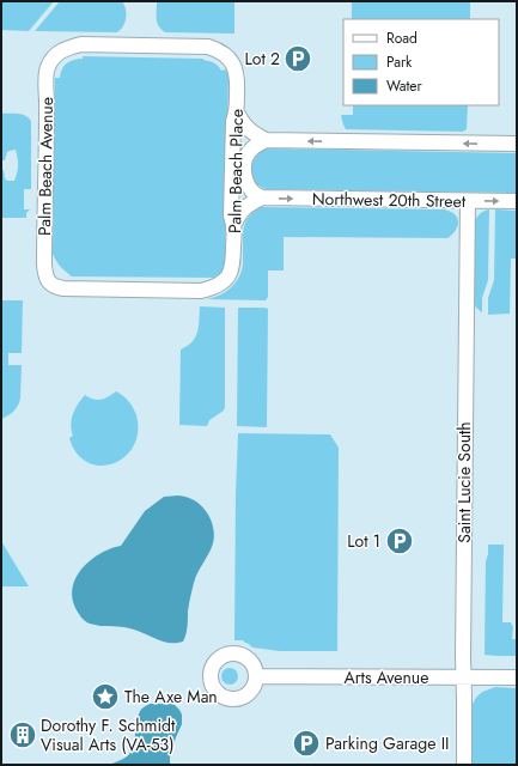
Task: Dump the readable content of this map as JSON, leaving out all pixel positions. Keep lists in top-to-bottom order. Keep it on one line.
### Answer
{"streets":{"street":["Palm Beach Avenue","Palm Beach Place","Northwest 20th Street","Saint Lucie South","Arts Avenue"]},"crossings":[["Palm Beach Avenue","Palm Beach Place"],["Northwest 20th Street","Saint Lucie South"],["Saint Lucie South","Arts Avenue"]],"places":{"parking":["Lot 2","Lot 1","Parking Garage II"],"place":["The Axe Man"],"building":["Dorothy F. Schmidt Visual Arts (VA-53)"]},"legend":["Road","Park","Water"]}
